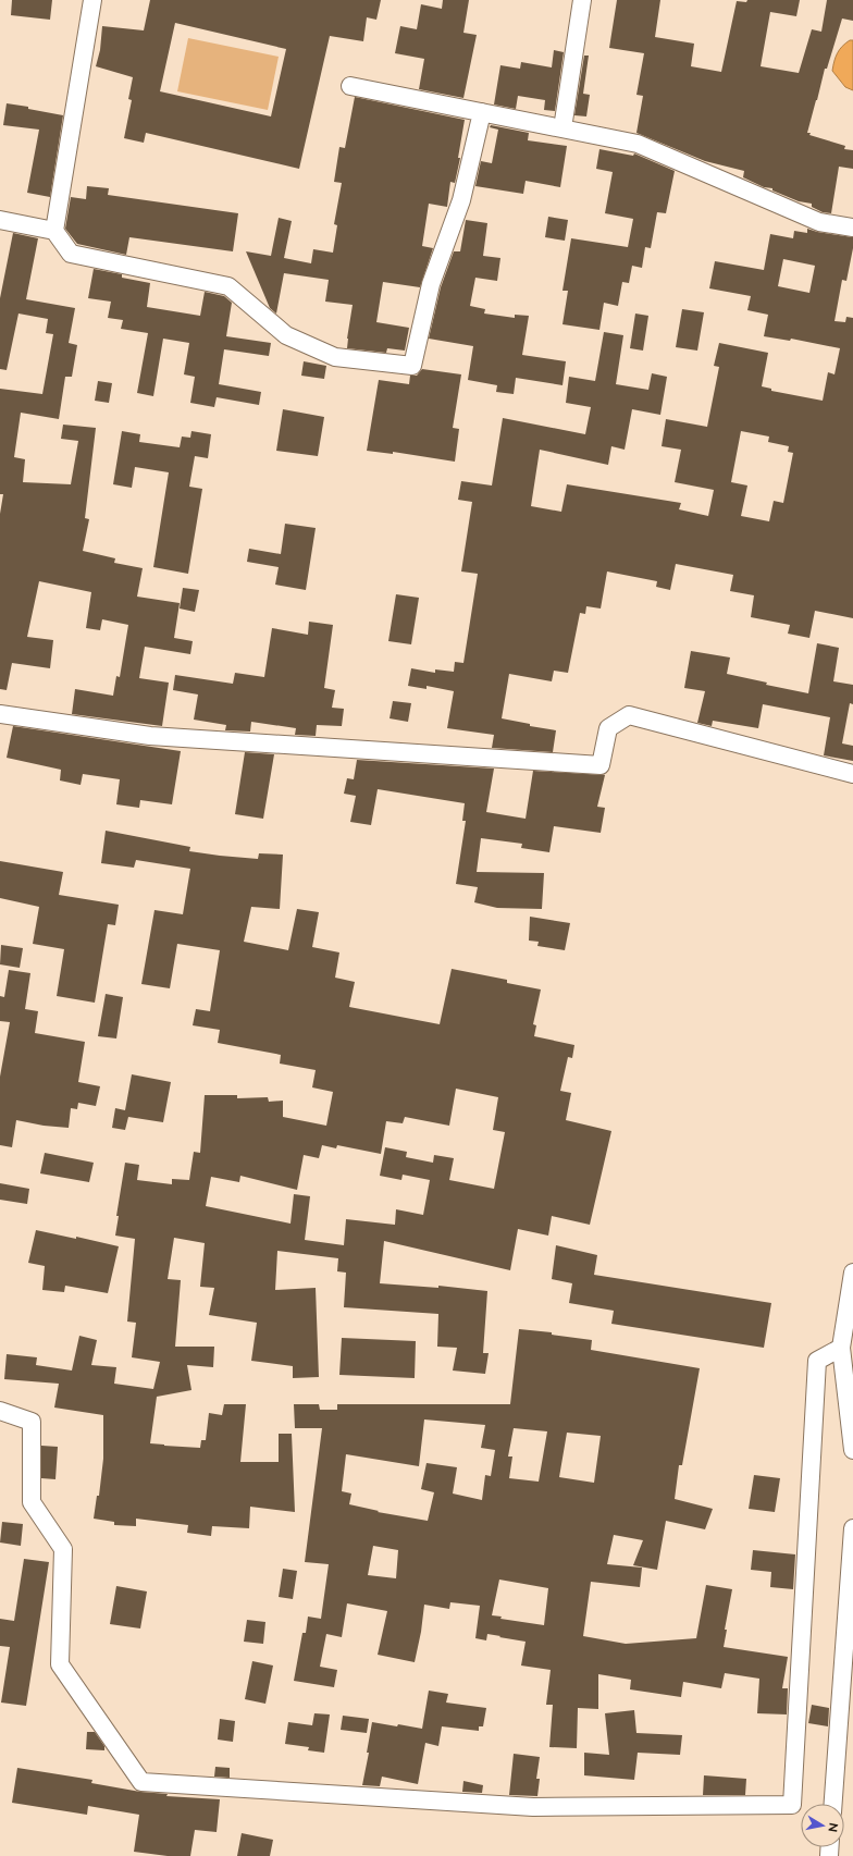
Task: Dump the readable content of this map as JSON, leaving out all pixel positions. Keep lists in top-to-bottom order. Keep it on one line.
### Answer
{"north":"right"}
